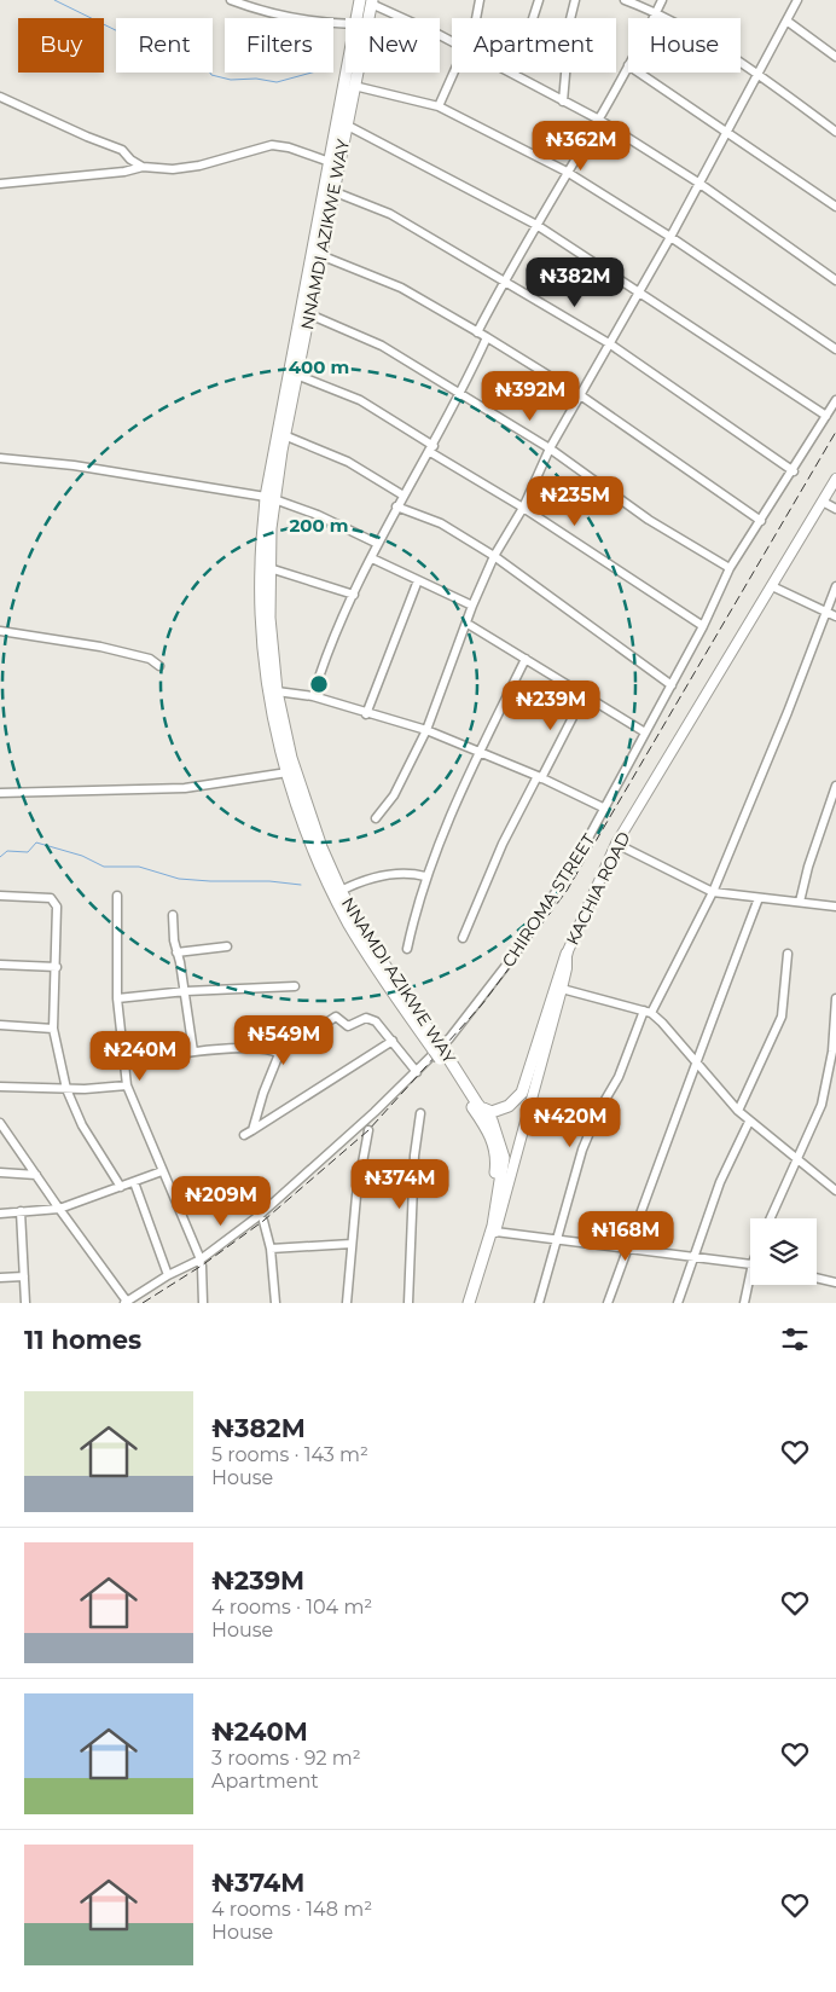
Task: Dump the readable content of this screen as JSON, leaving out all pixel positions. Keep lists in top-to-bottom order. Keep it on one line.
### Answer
{"streets":{"highway":["NNAMDI AZIKWE WAY","KACHIA ROAD"],"street":["CHIROMA STREET"]},"crossings":[["NNAMDI AZIKWE WAY","KACHIA ROAD"]],"page":{"chip":["Buy","Rent","Filters","New","Apartment","House"],"price":["₦362M","₦382M","₦392M","₦235M","₦239M","₦549M","₦240M","₦420M","₦374M","₦209M","₦168M"],"heading":"11 homes","list":[{"name":"₦382M","note":"5 rooms · 143 m² · House"},{"name":"₦239M","note":"4 rooms · 104 m² · House"},{"name":"₦240M","note":"3 rooms · 92 m² · Apartment"},{"name":"₦374M","note":"4 rooms · 148 m² · House"}]},"rings":["400 m","200 m"]}
